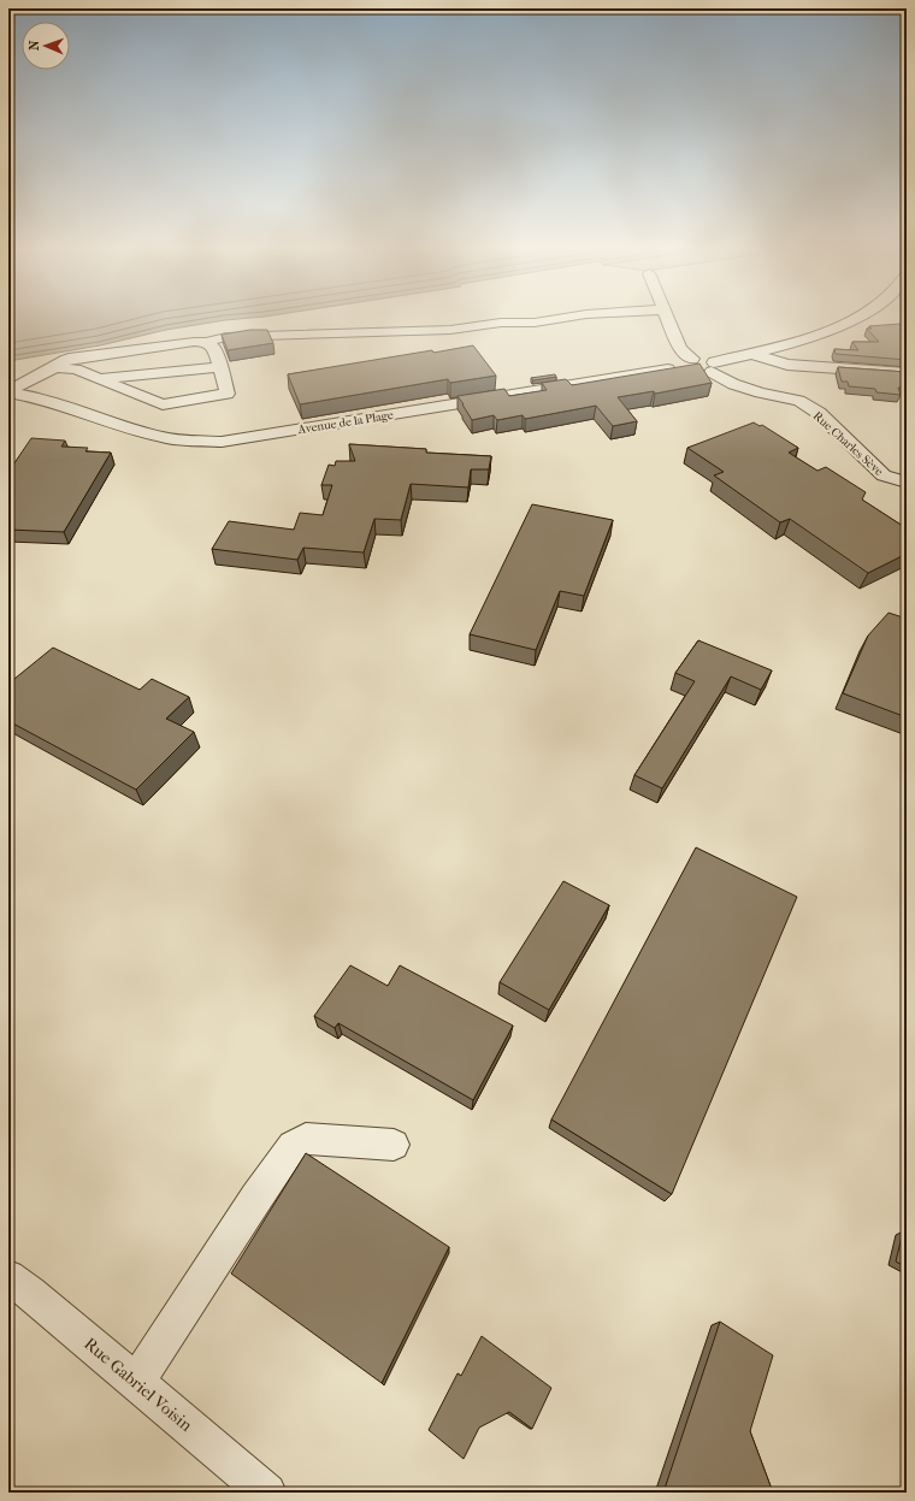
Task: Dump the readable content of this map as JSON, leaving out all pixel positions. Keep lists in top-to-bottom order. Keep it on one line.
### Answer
{"streets":{"street":["Avenue de la Plage","Rue Charles Sève","Rue Gabriel Voisin"]},"north":"left"}
